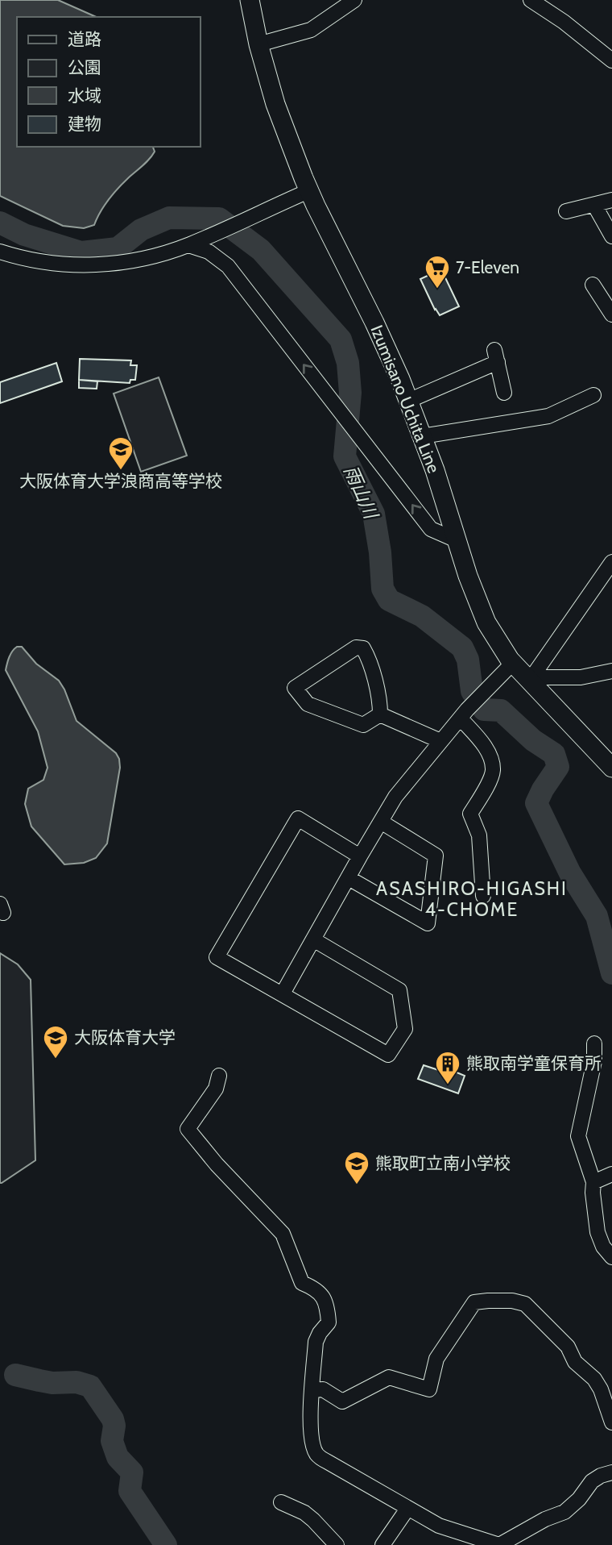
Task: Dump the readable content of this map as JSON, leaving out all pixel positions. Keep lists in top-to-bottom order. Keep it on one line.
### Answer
{"streets":{"main road":["Izumisano Uchita Line"]},"districts":["ASASHIRO-HIGASHI 4-CHOME"],"water":["雨山川"],"places":{"supermarket":["7-Eleven"],"school or university":["大阪体育大学浪商高等学校","大阪体育大学","熊取町立南小学校"],"building":["熊取南学童保育所"]},"legend":["道路","公園","水域","建物"]}
